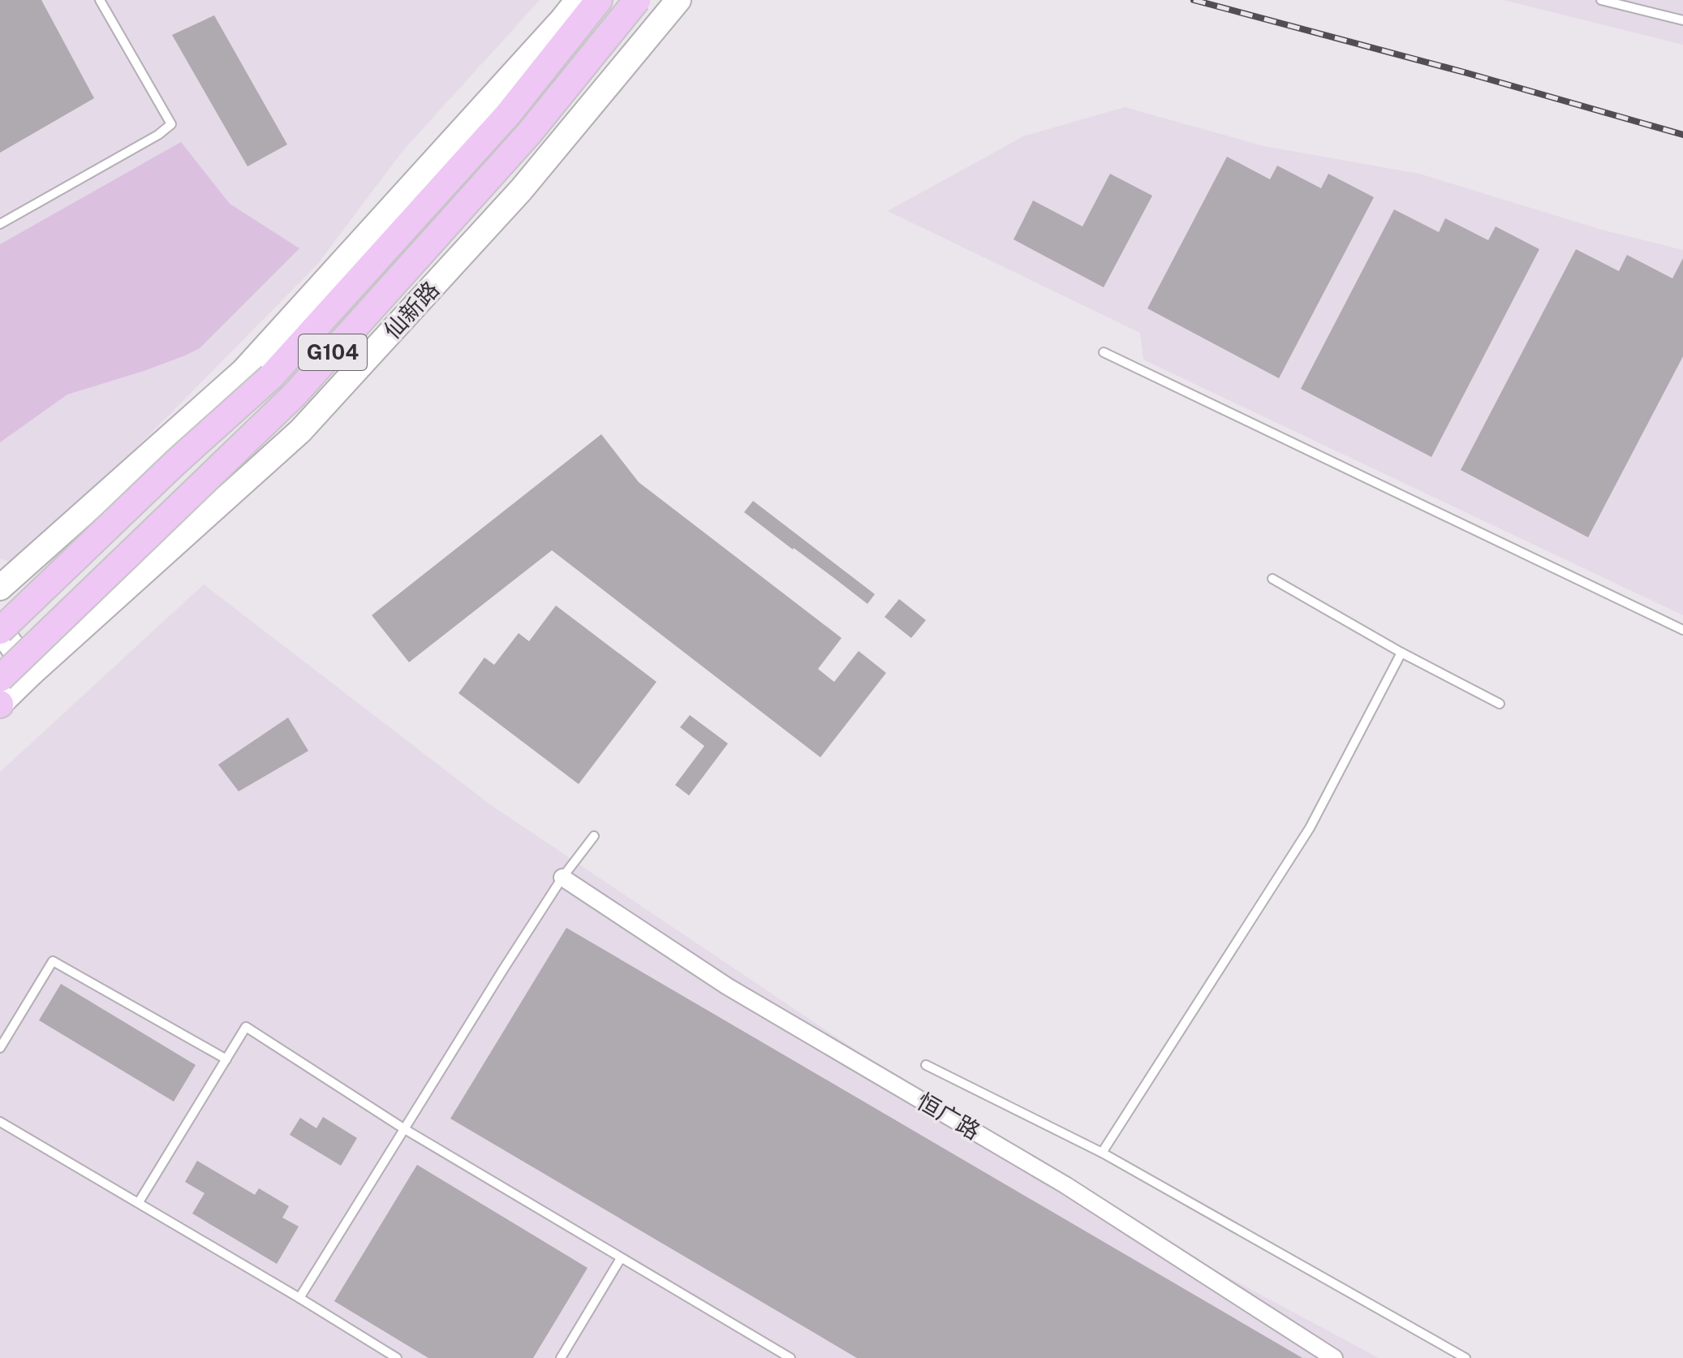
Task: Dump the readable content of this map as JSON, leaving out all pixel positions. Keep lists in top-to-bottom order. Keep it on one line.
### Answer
{"streets":{"main road":["仙新路","G104"],"street":["恒广路"]}}
